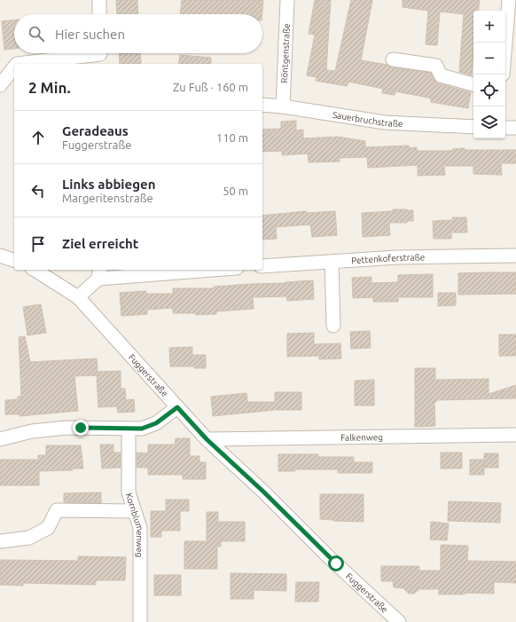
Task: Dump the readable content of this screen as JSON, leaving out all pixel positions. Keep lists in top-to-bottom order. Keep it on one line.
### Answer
{"streets":{"street":["Röntgenstraße","Sauerbruchstraße","Pettenkoferstraße","Fuggerstraße","Falkenweg","Kornblumenweg"]},"crossings":[["Röntgenstraße","Sauerbruchstraße"],["Fuggerstraße","Falkenweg"]],"page":{"map_buttons":["+","−"],"search":"Hier suchen","heading":["2 Min.","Zu Fuß · 160 m"],"list":[["Geradeaus","Fuggerstraße","110 m"],["Links abbiegen","Margeritenstraße","50 m"],"Ziel erreicht"]}}
